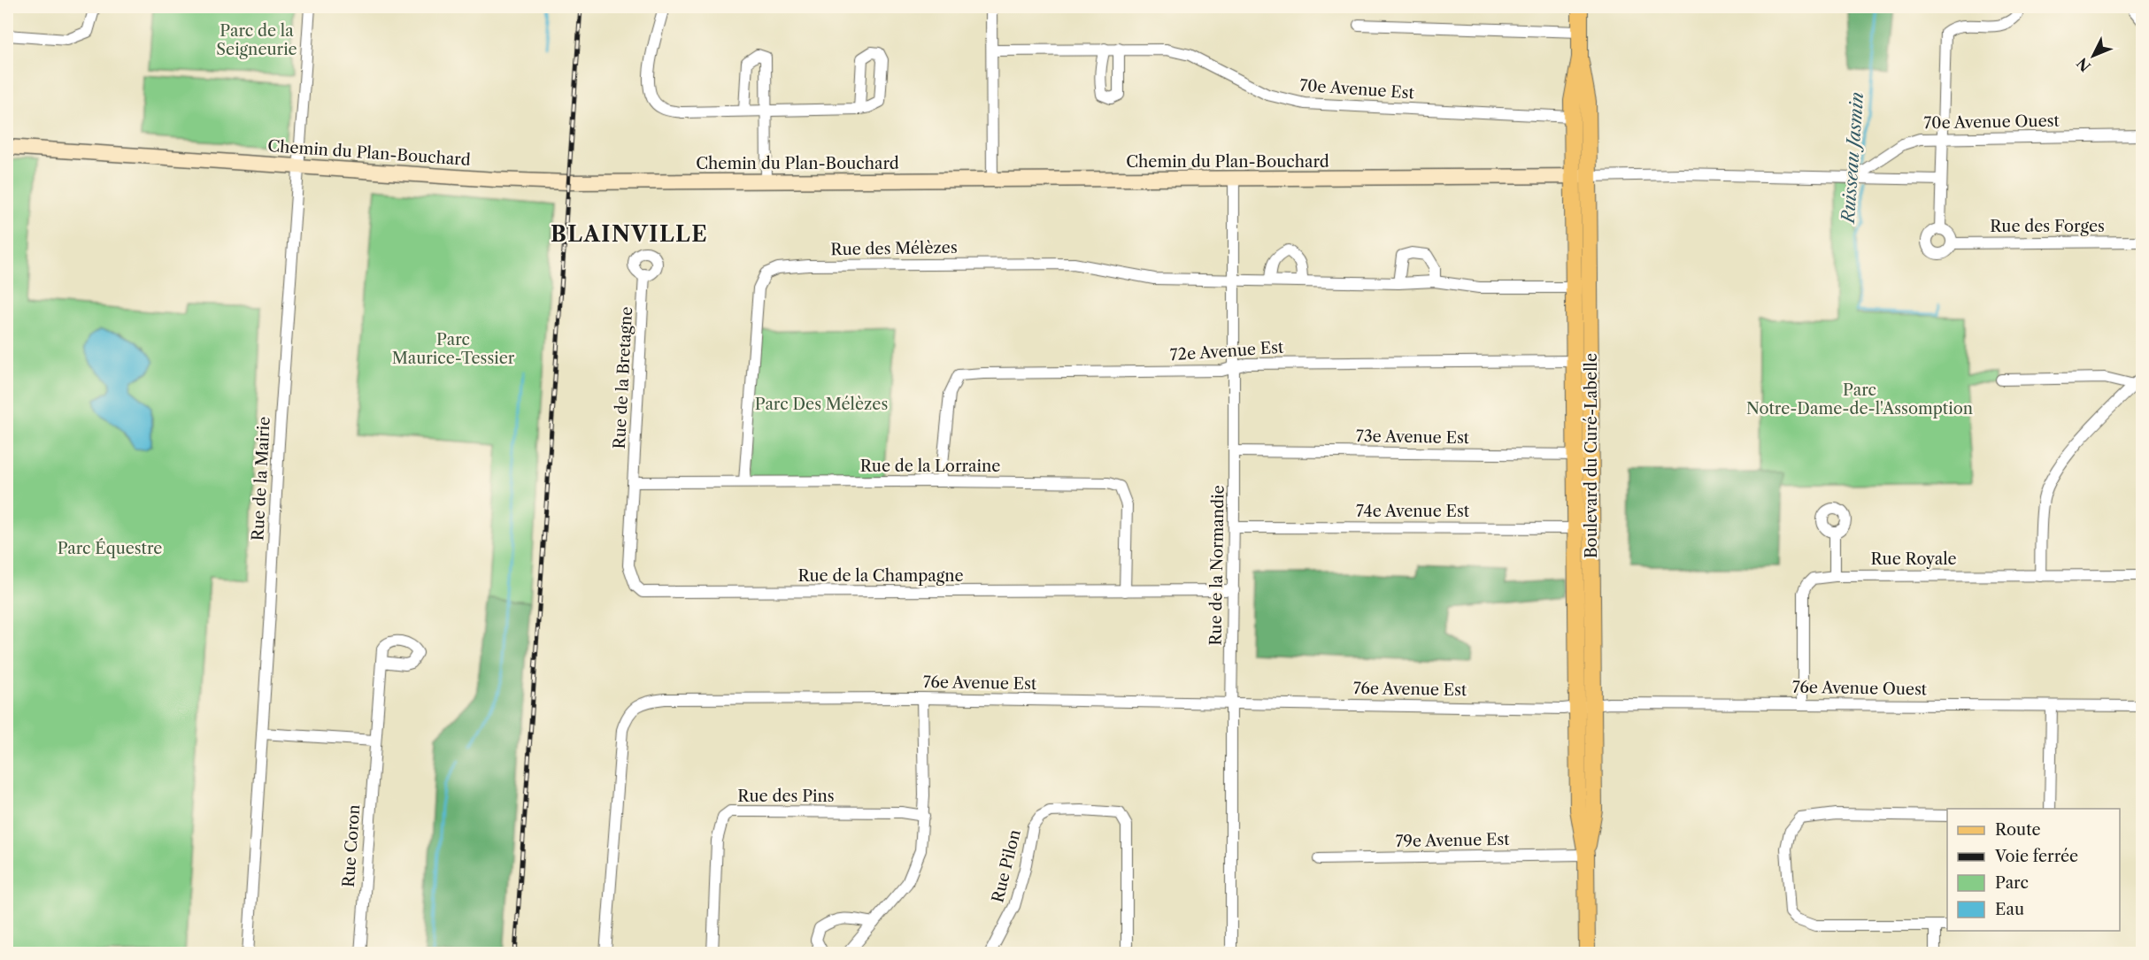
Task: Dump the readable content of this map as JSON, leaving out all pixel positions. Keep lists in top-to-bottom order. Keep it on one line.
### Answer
{"streets":{"main road":["Boulevard du Curé-Labelle"],"street":["70e Avenue Est","70e Avenue Ouest","Chemin du Plan-Bouchard","Rue des Forges","Rue des Mélèzes","72e Avenue Est","Rue de la Bretagne","73e Avenue Est","Rue de la Lorraine","Rue de la Mairie","74e Avenue Est","Rue Royale","Rue de la Normandie","Rue de la Champagne","76e Avenue Est","76e Avenue Ouest","Rue des Pins","79e Avenue Est","Rue Coron","Rue Pilon"]},"crossings":[["70e Avenue Est","Boulevard du Curé-Labelle"],["Chemin du Plan-Bouchard","Boulevard du Curé-Labelle"],["Chemin du Plan-Bouchard","Rue de la Mairie"],["Chemin du Plan-Bouchard","Rue de la Normandie"],["Rue des Mélèzes","Boulevard du Curé-Labelle"],["Rue des Mélèzes","Rue de la Lorraine"],["Rue des Mélèzes","Rue de la Normandie"],["72e Avenue Est","Boulevard du Curé-Labelle"],["72e Avenue Est","Rue de la Lorraine"],["72e Avenue Est","Rue de la Normandie"],["Rue de la Bretagne","Rue de la Lorraine"],["Rue de la Bretagne","Rue de la Champagne"],["73e Avenue Est","Boulevard du Curé-Labelle"],["73e Avenue Est","Rue de la Normandie"],["Boulevard du Curé-Labelle","74e Avenue Est"],["Boulevard du Curé-Labelle","76e Avenue Est"],["Boulevard du Curé-Labelle","76e Avenue Ouest"],["Boulevard du Curé-Labelle","79e Avenue Est"],["Rue de la Lorraine","Rue de la Champagne"],["74e Avenue Est","Rue de la Normandie"],["Rue Royale","76e Avenue Ouest"],["Rue de la Normandie","Rue de la Champagne"],["Rue de la Normandie","76e Avenue Est"],["76e Avenue Est","76e Avenue Ouest"]],"districts":["BLAINVILLE"],"water":["Ruisseau Jasmin"],"parks":["Parc de la Seigneurie","Parc Maurice-Tessier","Parc Notre-Dame-de-l'Assomption","Parc Des Mélèzes","Parc Équestre"],"legend":["Route","Voie ferrée","Parc","Eau"],"north":"bottom left"}
